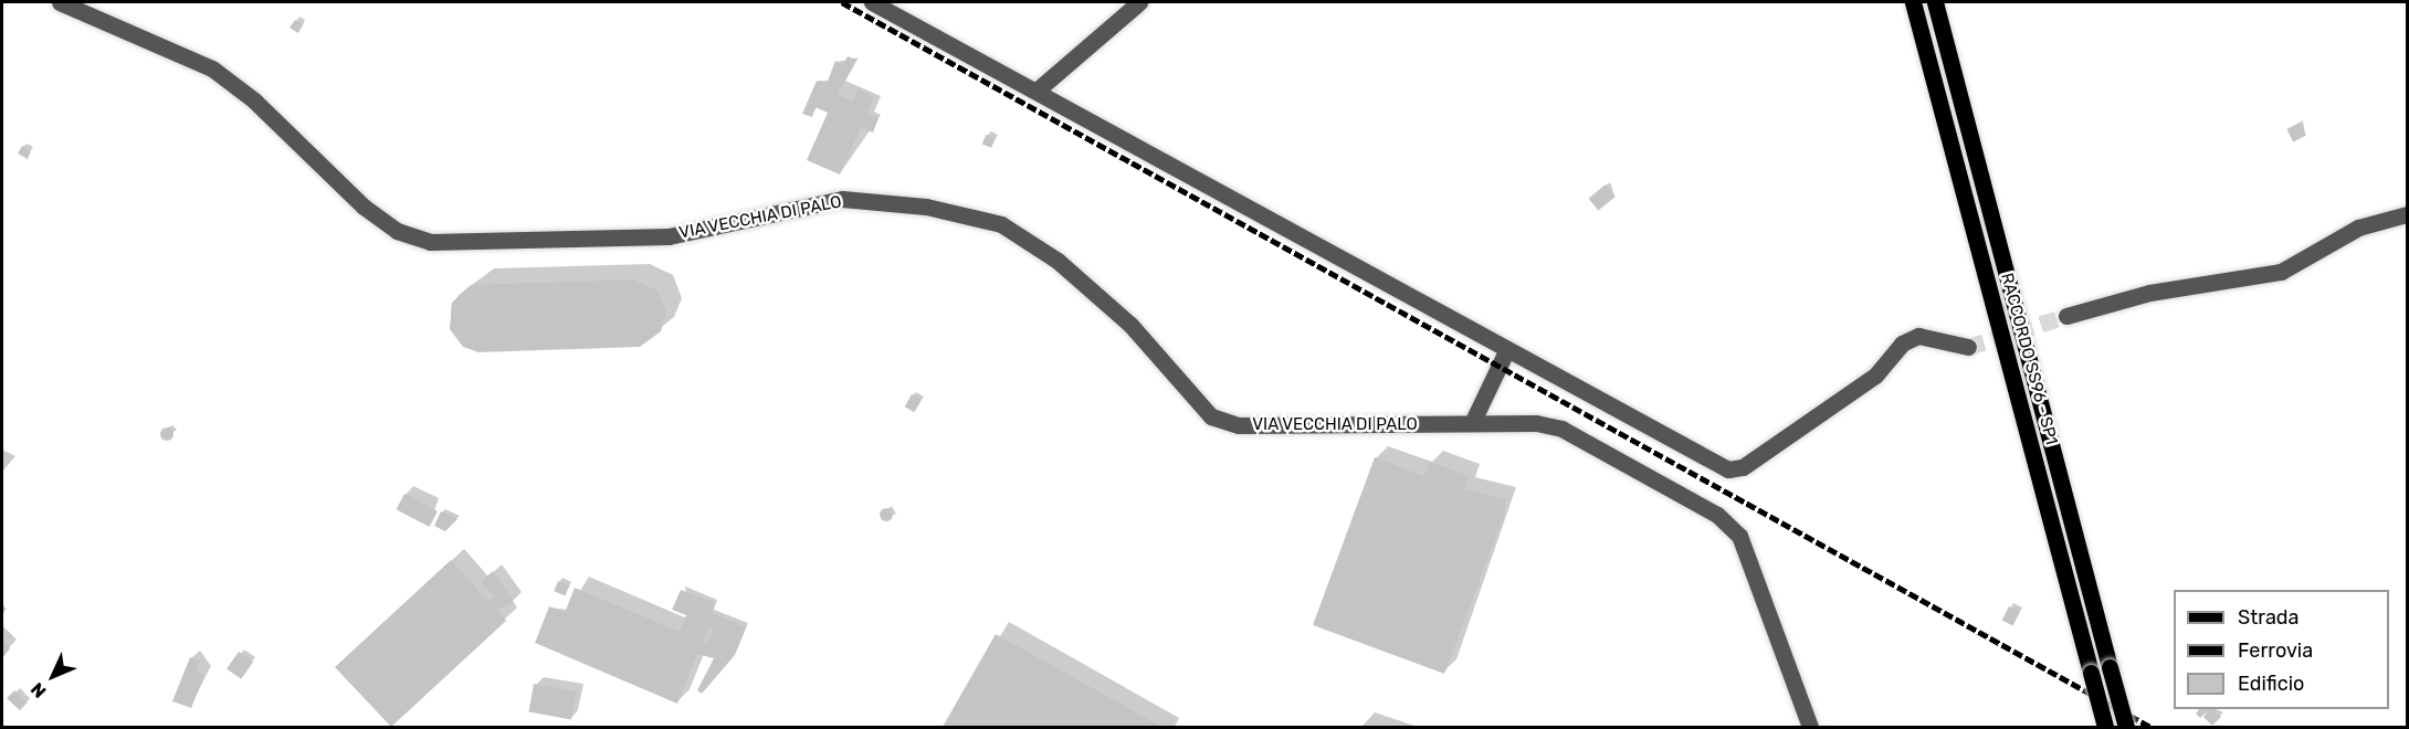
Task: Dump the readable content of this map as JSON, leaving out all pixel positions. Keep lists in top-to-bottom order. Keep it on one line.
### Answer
{"streets":{"main road":["RACCORDO SS96 - SP1"],"street":["VIA VECCHIA DI PALO"]},"legend":["Strada","Ferrovia","Edificio"],"north":"bottom left"}
